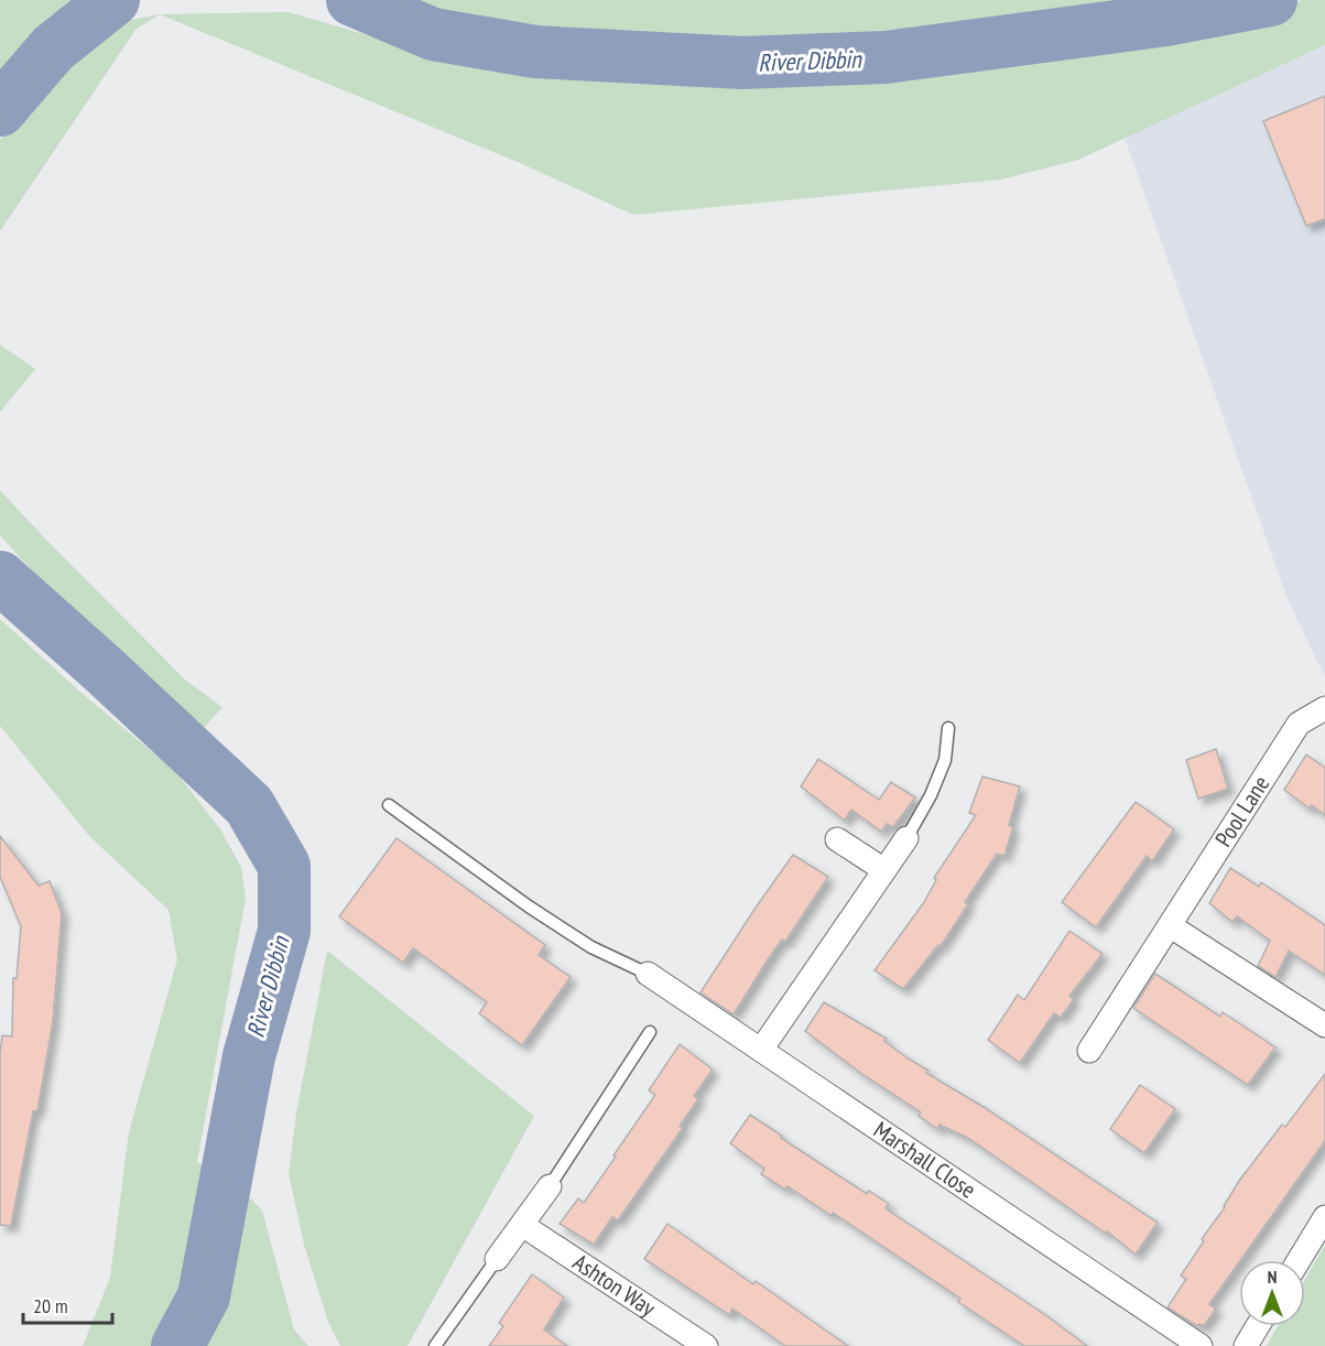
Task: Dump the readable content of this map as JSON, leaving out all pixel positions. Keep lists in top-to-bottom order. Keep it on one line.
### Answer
{"streets":{"street":["Pool Lane","Marshall Close","Ashton Way"]},"water":["River Dibbin"],"scale_bar":"20 m","north":"top"}
